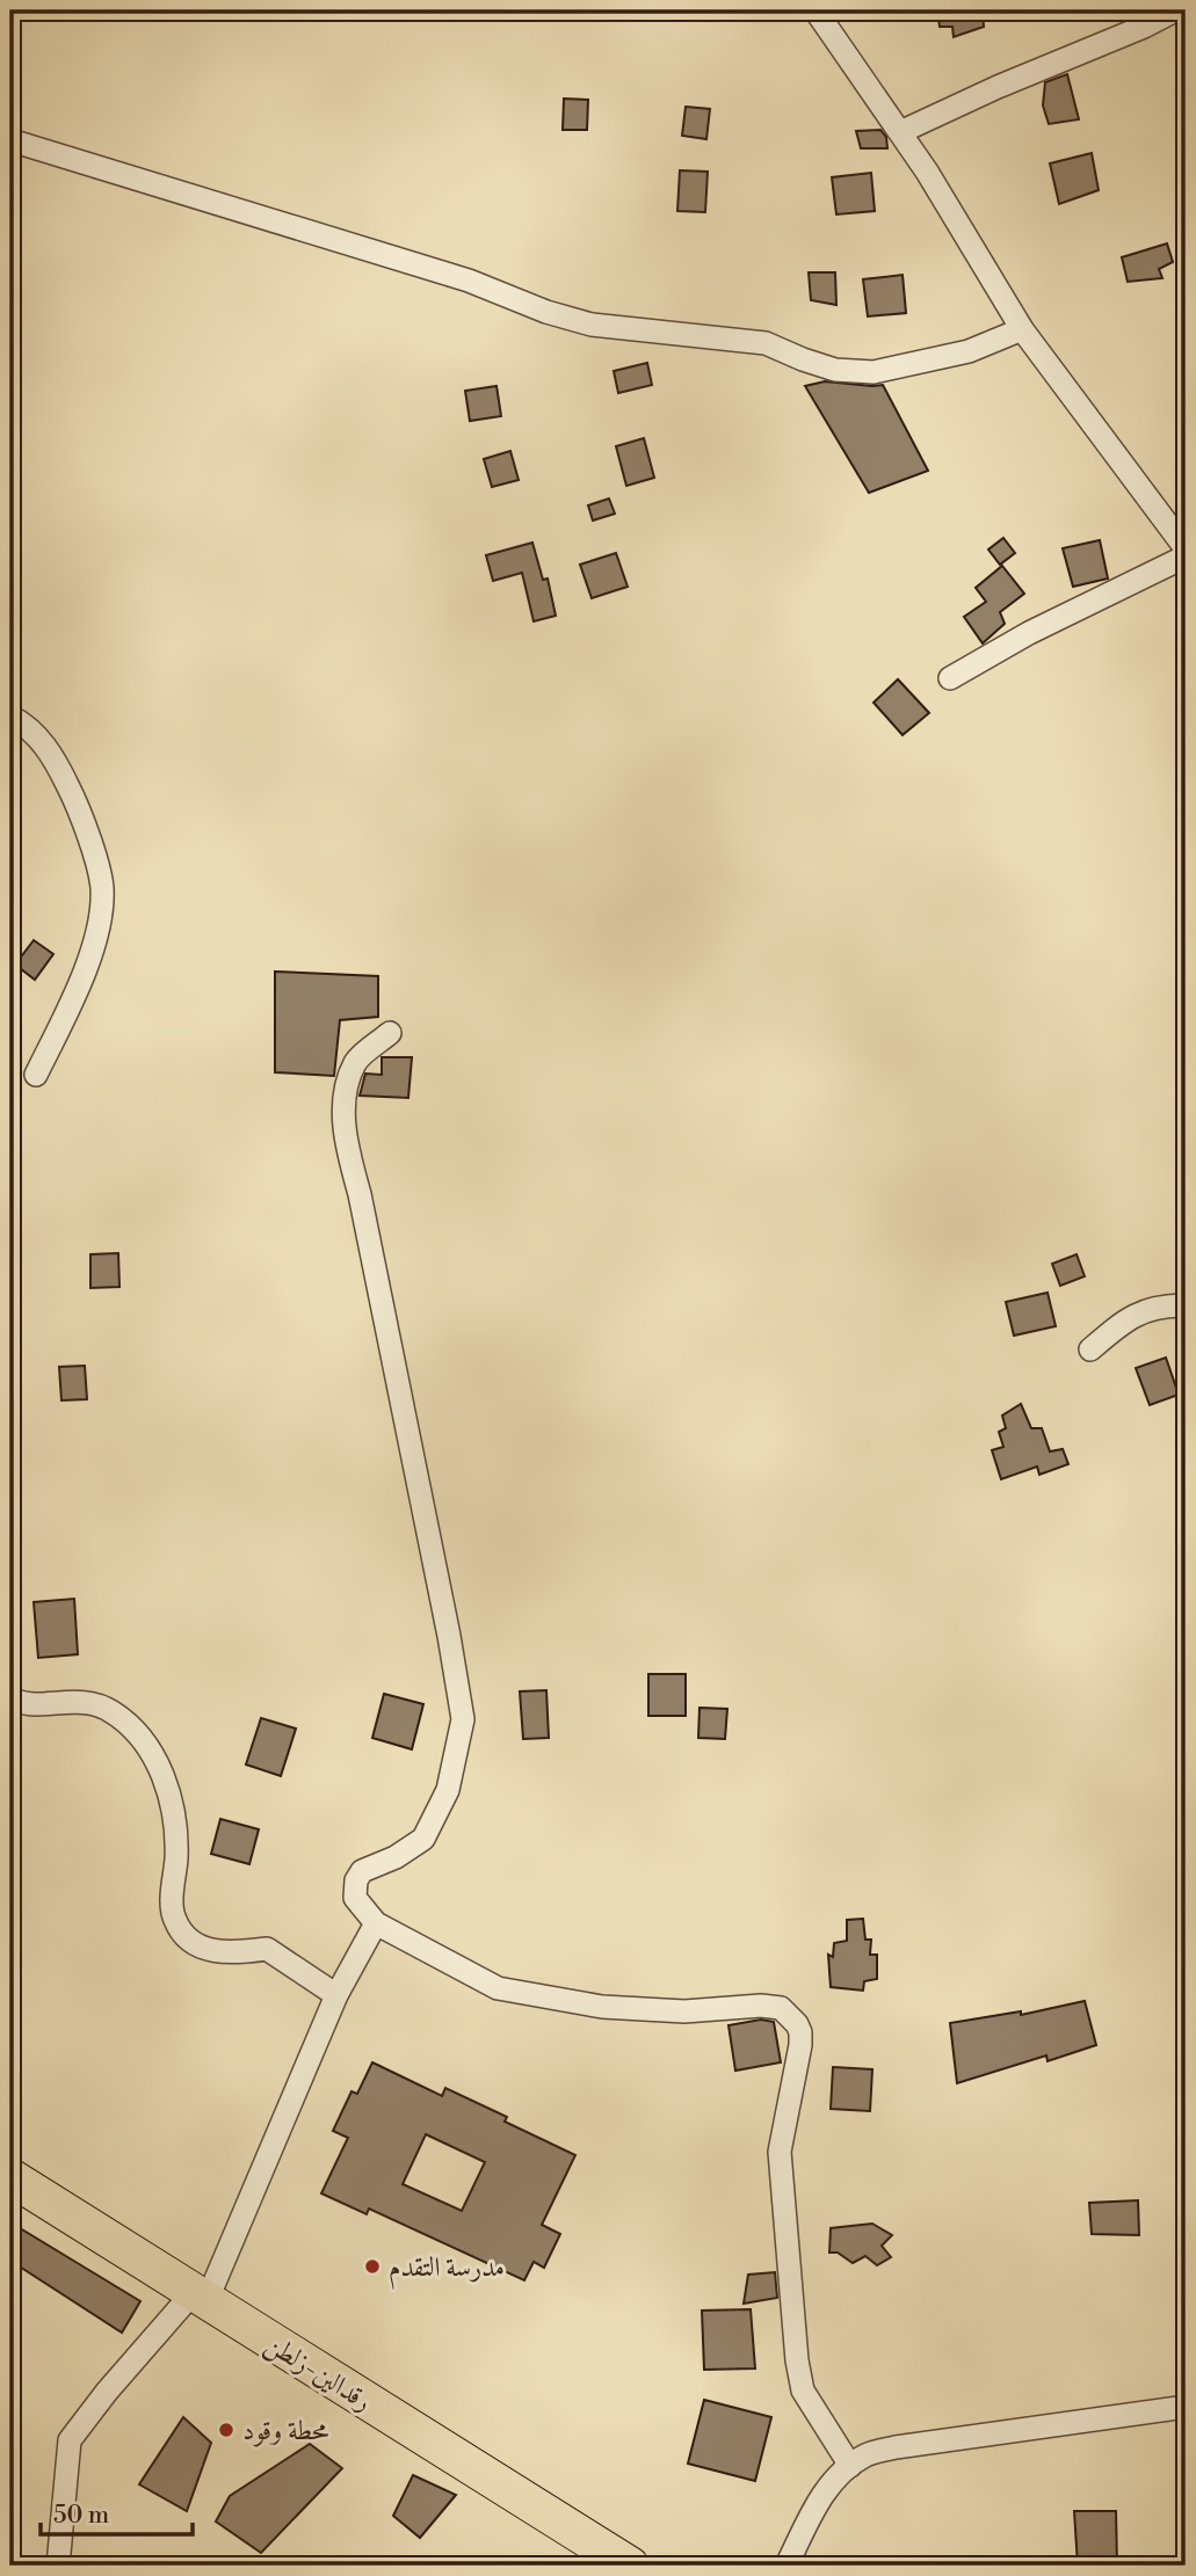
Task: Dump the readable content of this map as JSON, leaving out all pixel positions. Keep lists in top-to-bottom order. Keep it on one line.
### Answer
{"streets":{"main road":["رقدالين-زلطن"]},"places":["مدرسة التقدم","محطة وقود"],"scale_bar":"50 m"}
